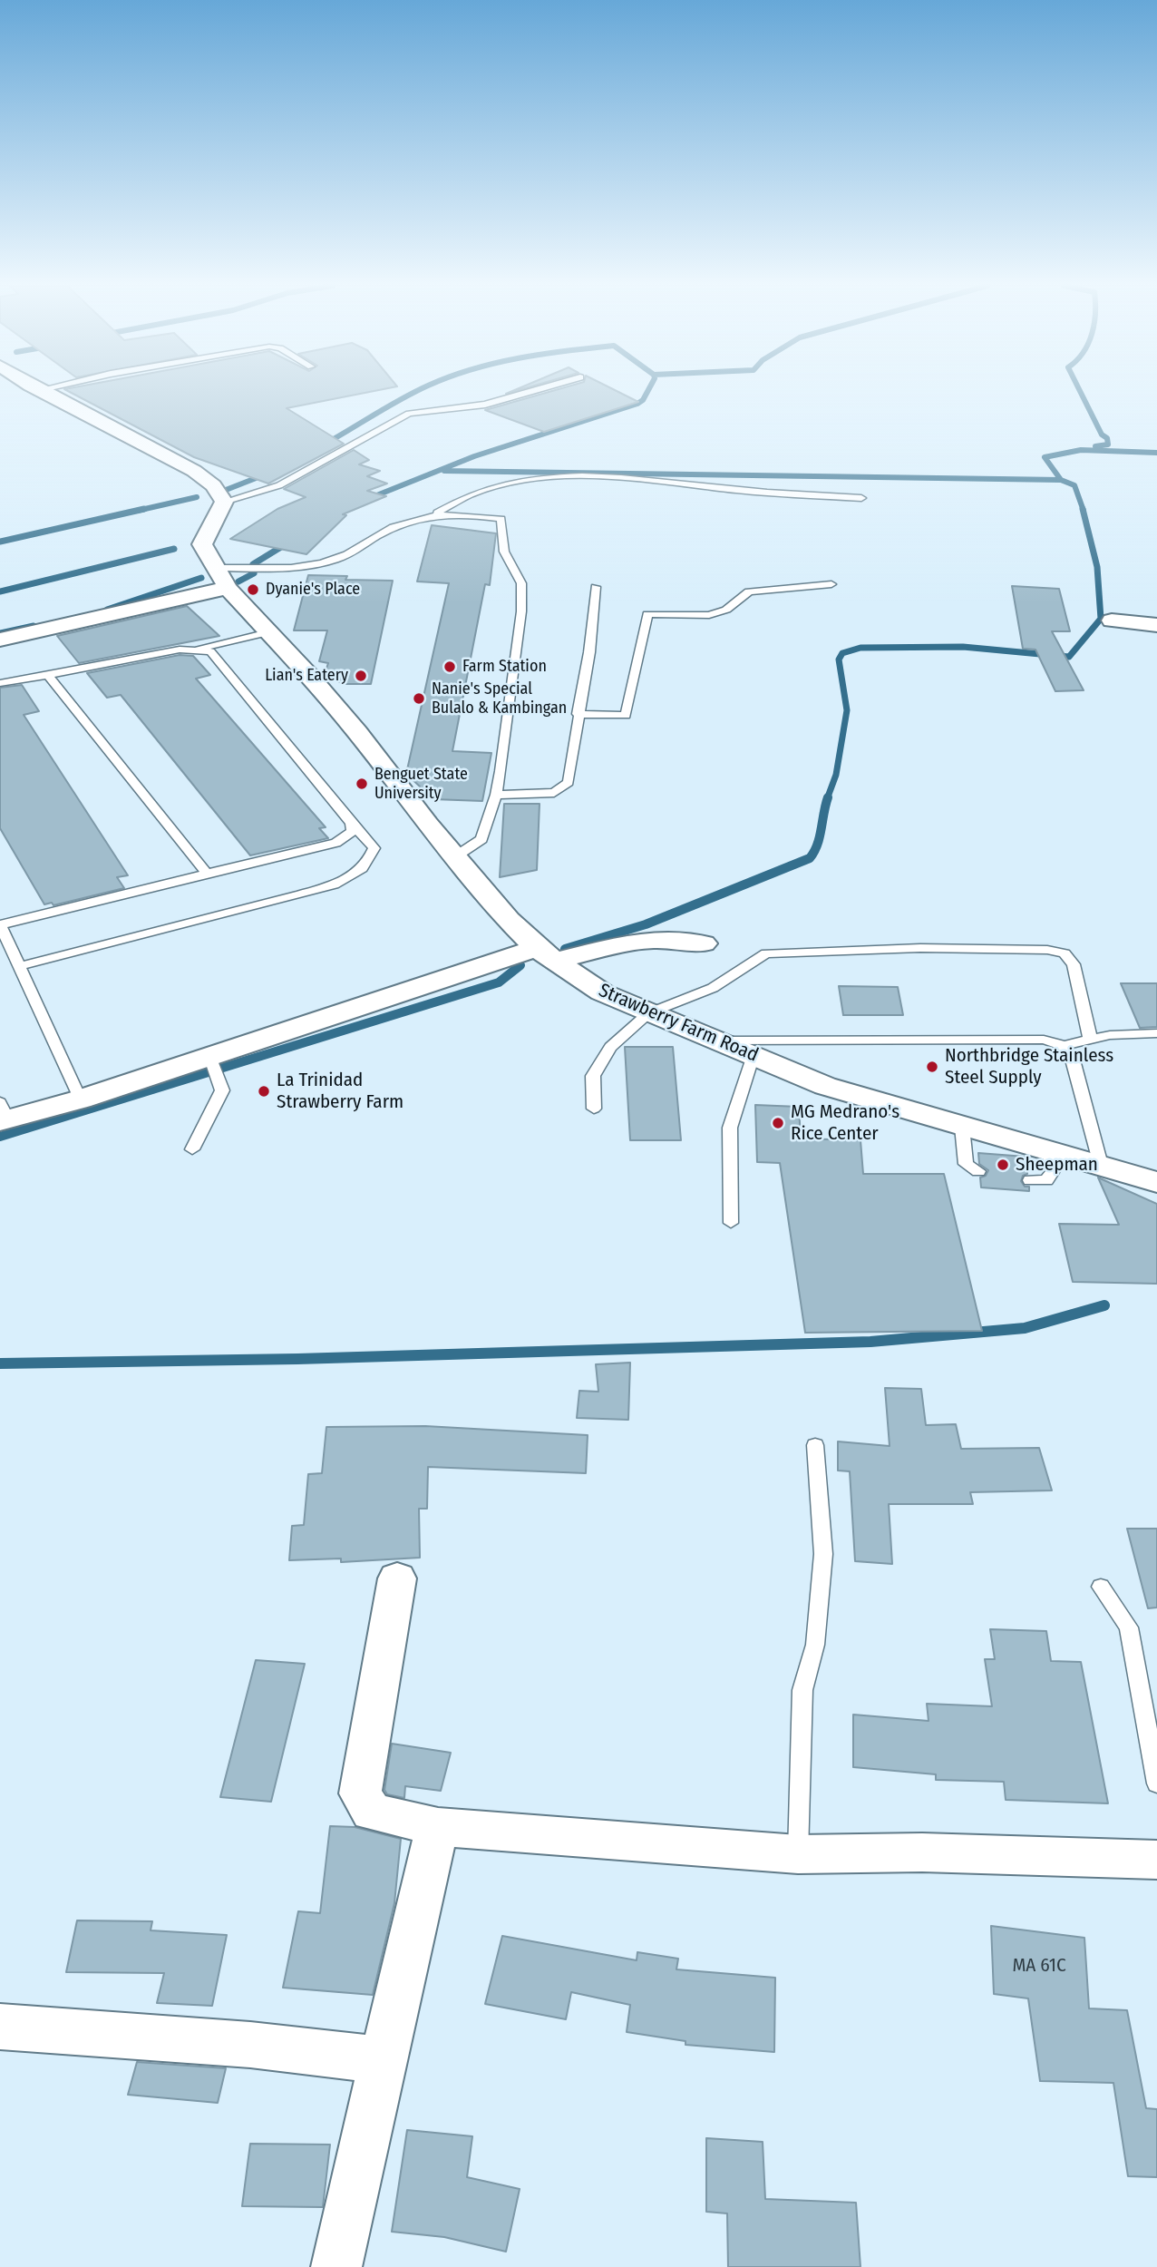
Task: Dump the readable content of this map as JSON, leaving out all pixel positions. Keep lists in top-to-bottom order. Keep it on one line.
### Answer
{"streets":{"street":["Strawberry Farm Road"]},"places":["Dyanie's Place","Farm Station","Lian's Eatery","Nanie's Special Bulalo & Kambingan","Benguet State University","Northbridge Stainless Steel Supply","La Trinidad Strawberry Farm","MG Medrano's Rice Center","Sheepman"],"house_numbers":["MA 61C"]}
